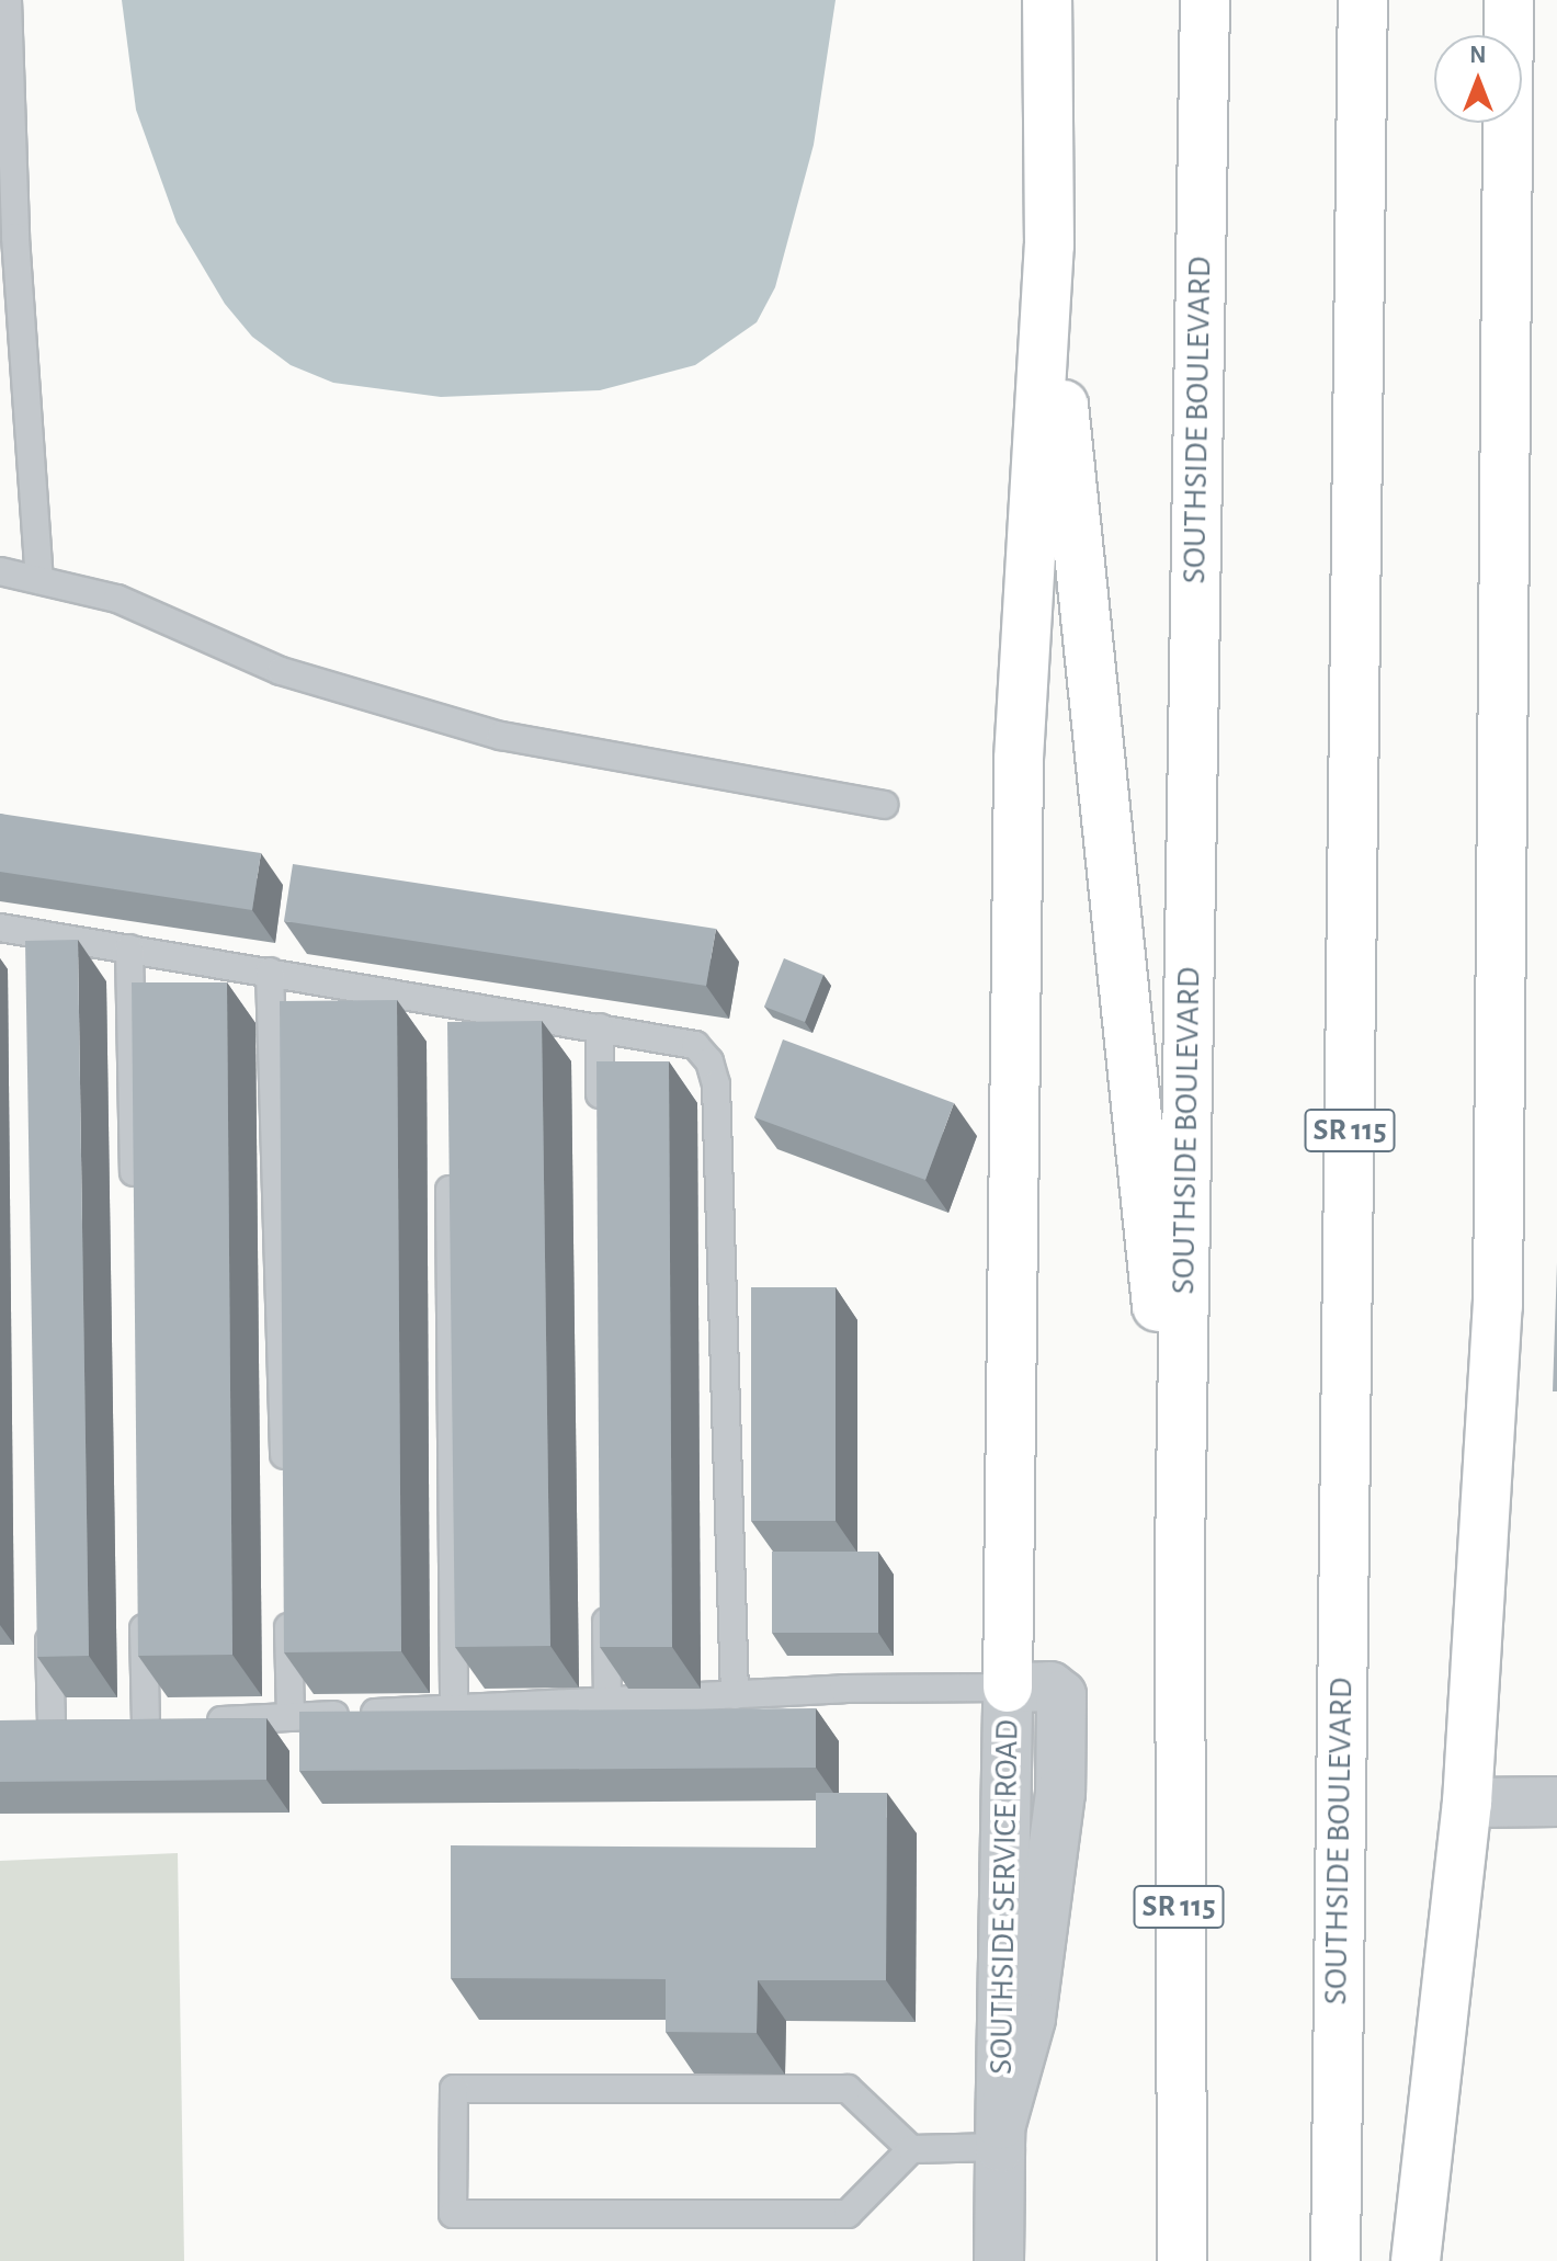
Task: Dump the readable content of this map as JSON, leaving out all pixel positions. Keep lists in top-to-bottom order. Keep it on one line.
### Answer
{"streets":{"highway":["SOUTHSIDE BOULEVARD","SR 115"],"street":["SOUTHSIDE SERVICE ROAD"]},"north":"top"}
